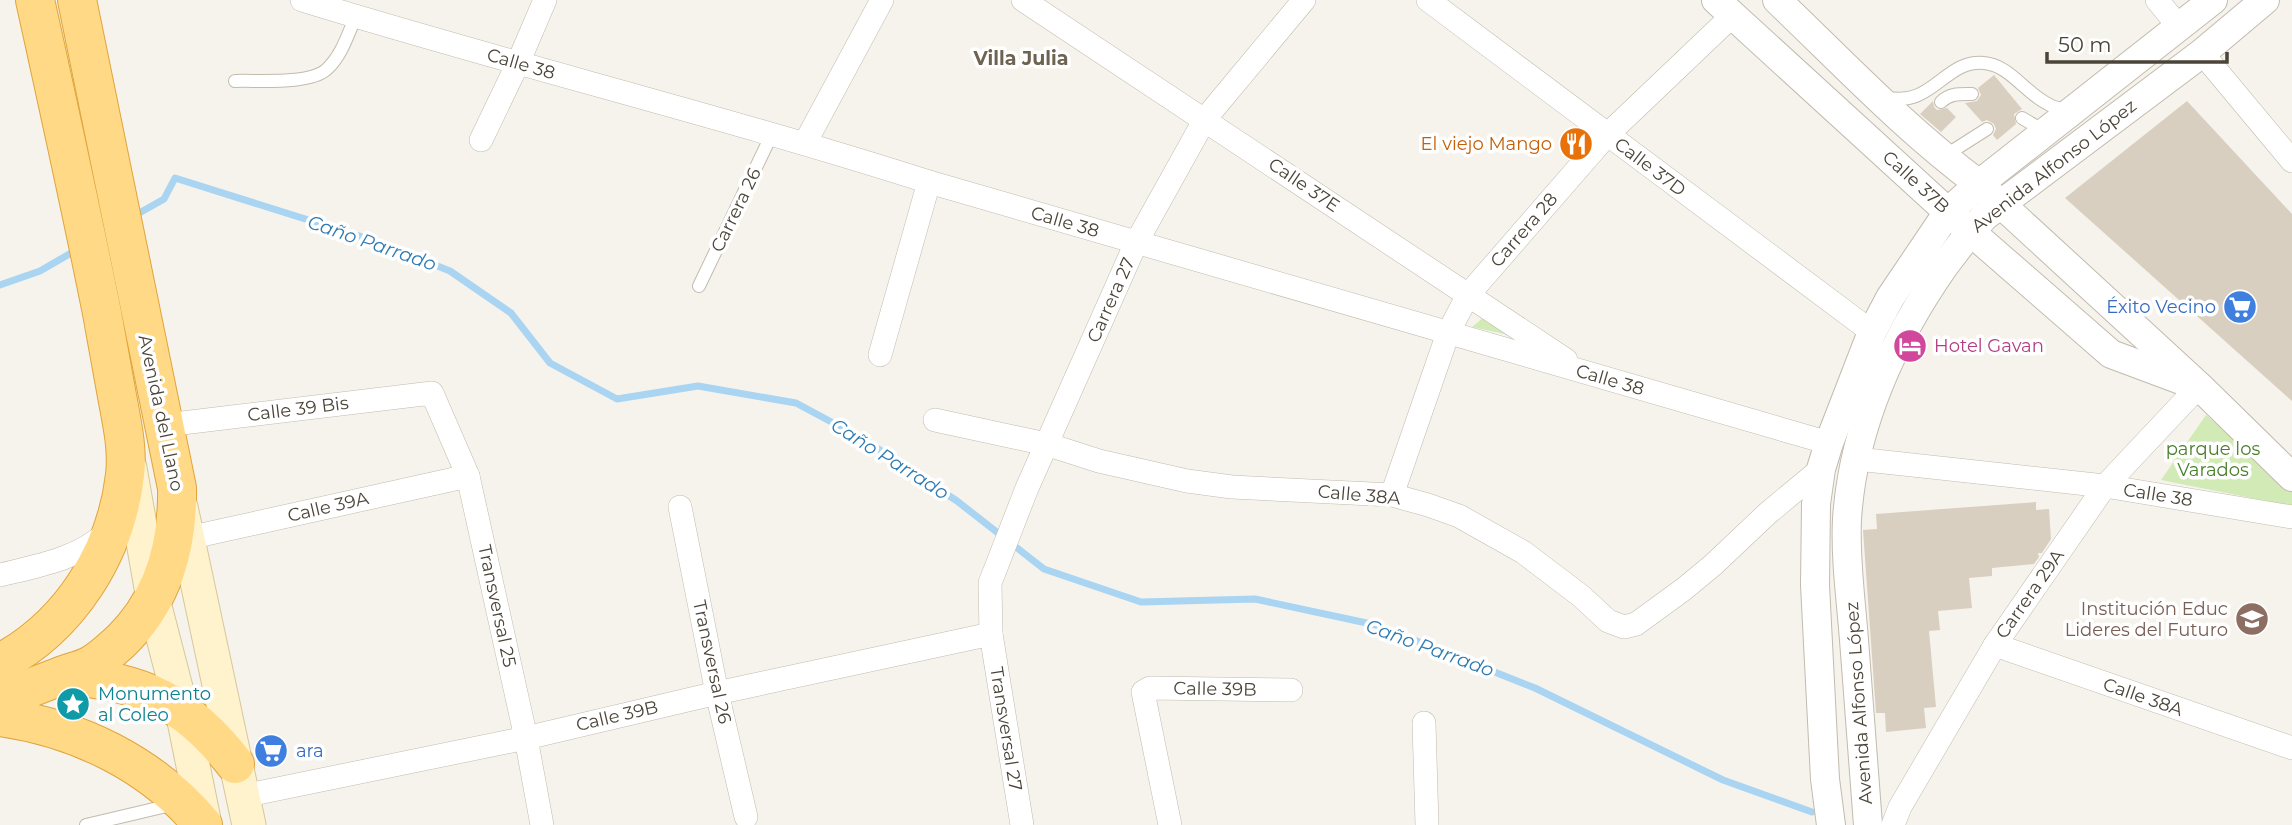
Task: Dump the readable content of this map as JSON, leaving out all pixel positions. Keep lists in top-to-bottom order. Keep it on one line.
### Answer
{"streets":{"highway":["Avenida del Llano"],"street":["Calle 38","Avenida Alfonso López","Calle 37D","Calle 37B","Calle 37E","Carrera 28","Carrera 27","Calle 39 Bis","Calle 38A","Calle 39A","Carrera 29A","Transversal 25","Transversal 26","Calle 39B","Transversal 27"],"lane":["Carrera 26"]},"crossings":[["Calle 38","Avenida Alfonso López"],["Calle 38","Calle 37E"],["Calle 38","Carrera 26"],["Calle 38","Carrera 28"],["Calle 38","Carrera 27"],["Calle 38","Calle 38A"],["Calle 38","Carrera 29A"],["Avenida Alfonso López","Calle 37D"],["Avenida Alfonso López","Calle 37B"],["Avenida Alfonso López","Calle 38A"],["Calle 37D","Carrera 28"],["Calle 37B","Carrera 28"],["Calle 37B","Carrera 29A"],["Calle 37E","Carrera 28"],["Calle 37E","Carrera 27"],["Carrera 28","Calle 38A"],["Carrera 27","Calle 38A"],["Carrera 27","Calle 39B"],["Carrera 27","Transversal 27"],["Calle 39 Bis","Avenida del Llano"],["Calle 39 Bis","Transversal 25"],["Avenida del Llano","Calle 39A"],["Avenida del Llano","Calle 39B"],["Calle 38A","Carrera 29A"],["Calle 39A","Transversal 25"],["Transversal 25","Calle 39B"],["Transversal 26","Calle 39B"],["Calle 39B","Transversal 27"]],"districts":["Villa Julia"],"water":["Caño Parrado"],"parks":["parque los Varados"],"places":{"restaurant":["El viejo Mango"],"supermarket":["Éxito Vecino","ara"],"hotel":["Hotel Gavan"],"school or university":["Institución Educ Lideres del Futuro"],"place":["Monumento al Coleo"]},"scale_bar":"50 m"}
